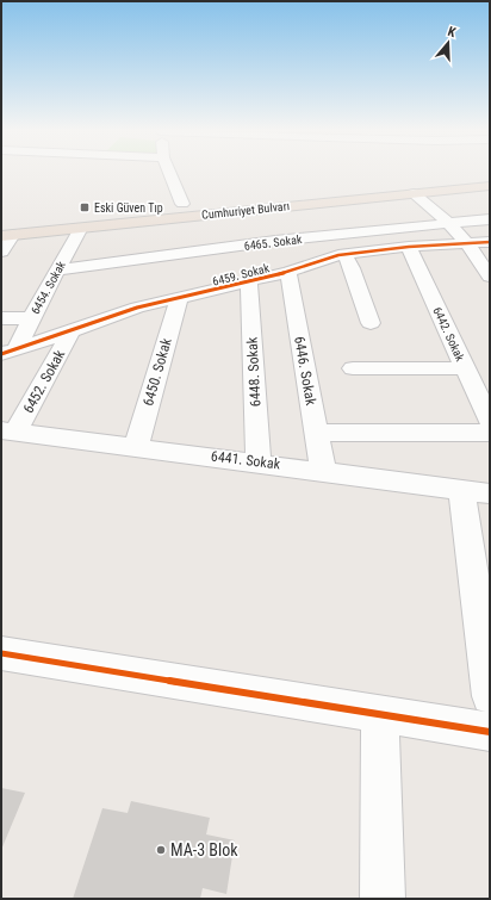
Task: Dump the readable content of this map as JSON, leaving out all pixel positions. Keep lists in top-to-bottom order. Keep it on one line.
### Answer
{"streets":{"highway":["Cumhuriyet Bulvarı"],"street":["6465. Sokak","6459. Sokak","6454. Sokak","6442. Sokak","6446. Sokak","6450. Sokak","6448. Sokak","6452. Sokak","6441. Sokak"]},"crossings":[["Cumhuriyet Bulvarı","6454. Sokak"],["6465. Sokak","6454. Sokak"],["6459. Sokak","6454. Sokak"],["6459. Sokak","6442. Sokak"],["6459. Sokak","6446. Sokak"],["6459. Sokak","6450. Sokak"],["6459. Sokak","6448. Sokak"],["6459. Sokak","6452. Sokak"],["6446. Sokak","6441. Sokak"],["6450. Sokak","6441. Sokak"],["6448. Sokak","6441. Sokak"],["6452. Sokak","6441. Sokak"]],"places":{"transit":["Eski Güven Tıp"],"other":["MA-3 Blok"]},"north":"top"}
